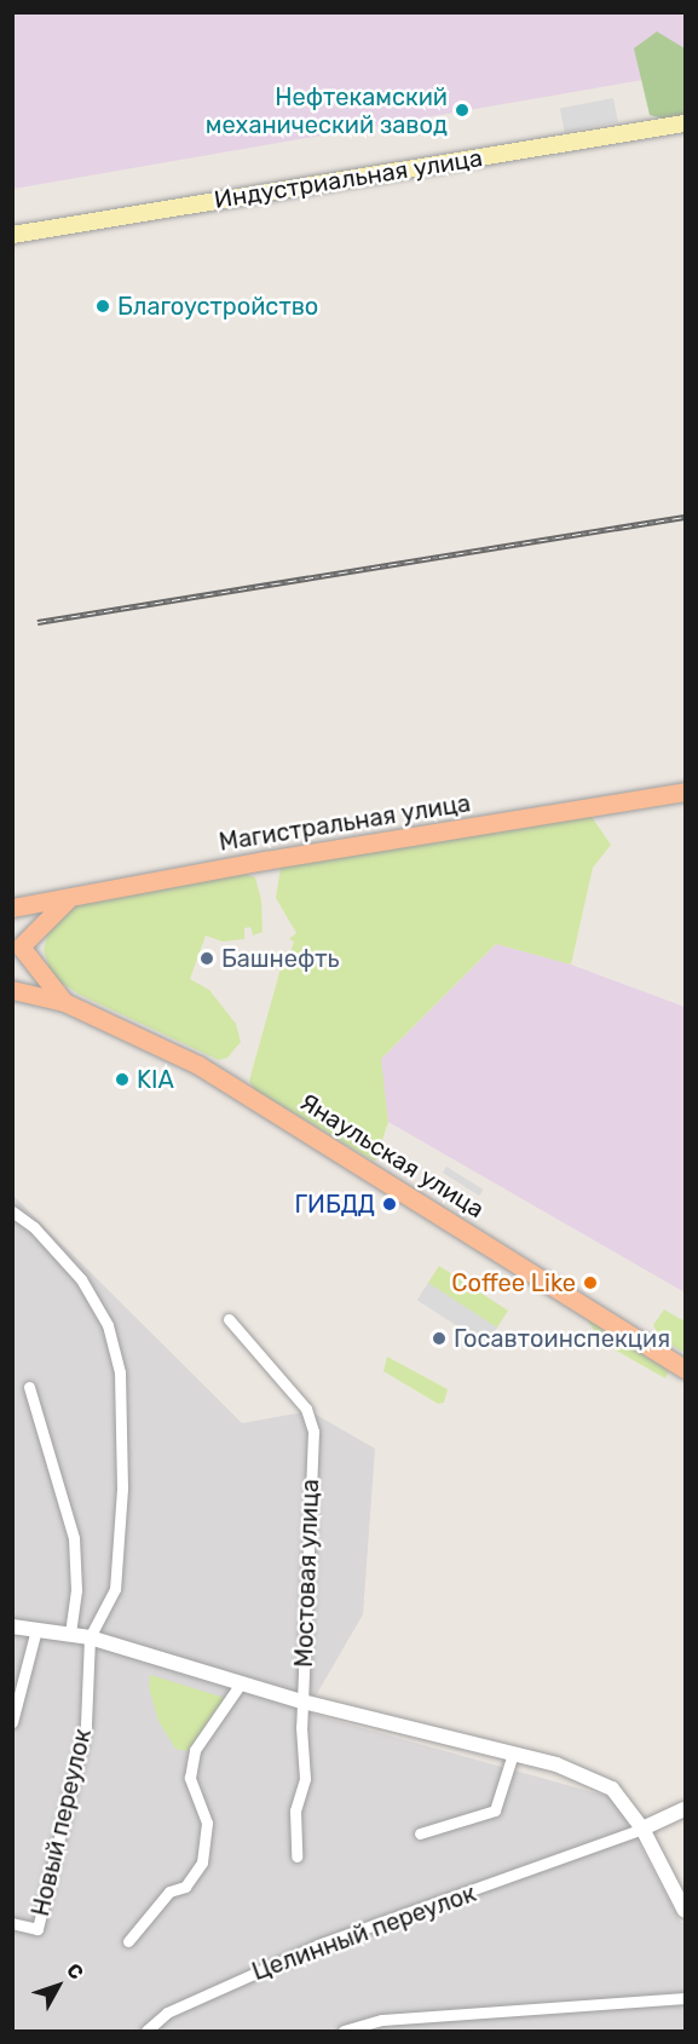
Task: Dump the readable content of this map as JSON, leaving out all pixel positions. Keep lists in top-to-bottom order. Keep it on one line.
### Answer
{"streets":{"main road":["Индустриальная улица","Магистральная улица","Янаульская улица"],"street":["Мостовая улица","Новый переулок","Целинный переулок"]},"places":["Нефтекамский механический завод","Благоустройство","Башнефть","KIA","ГИБДД","Coffee Like","Госавтоинспекция"],"north":"top right"}
